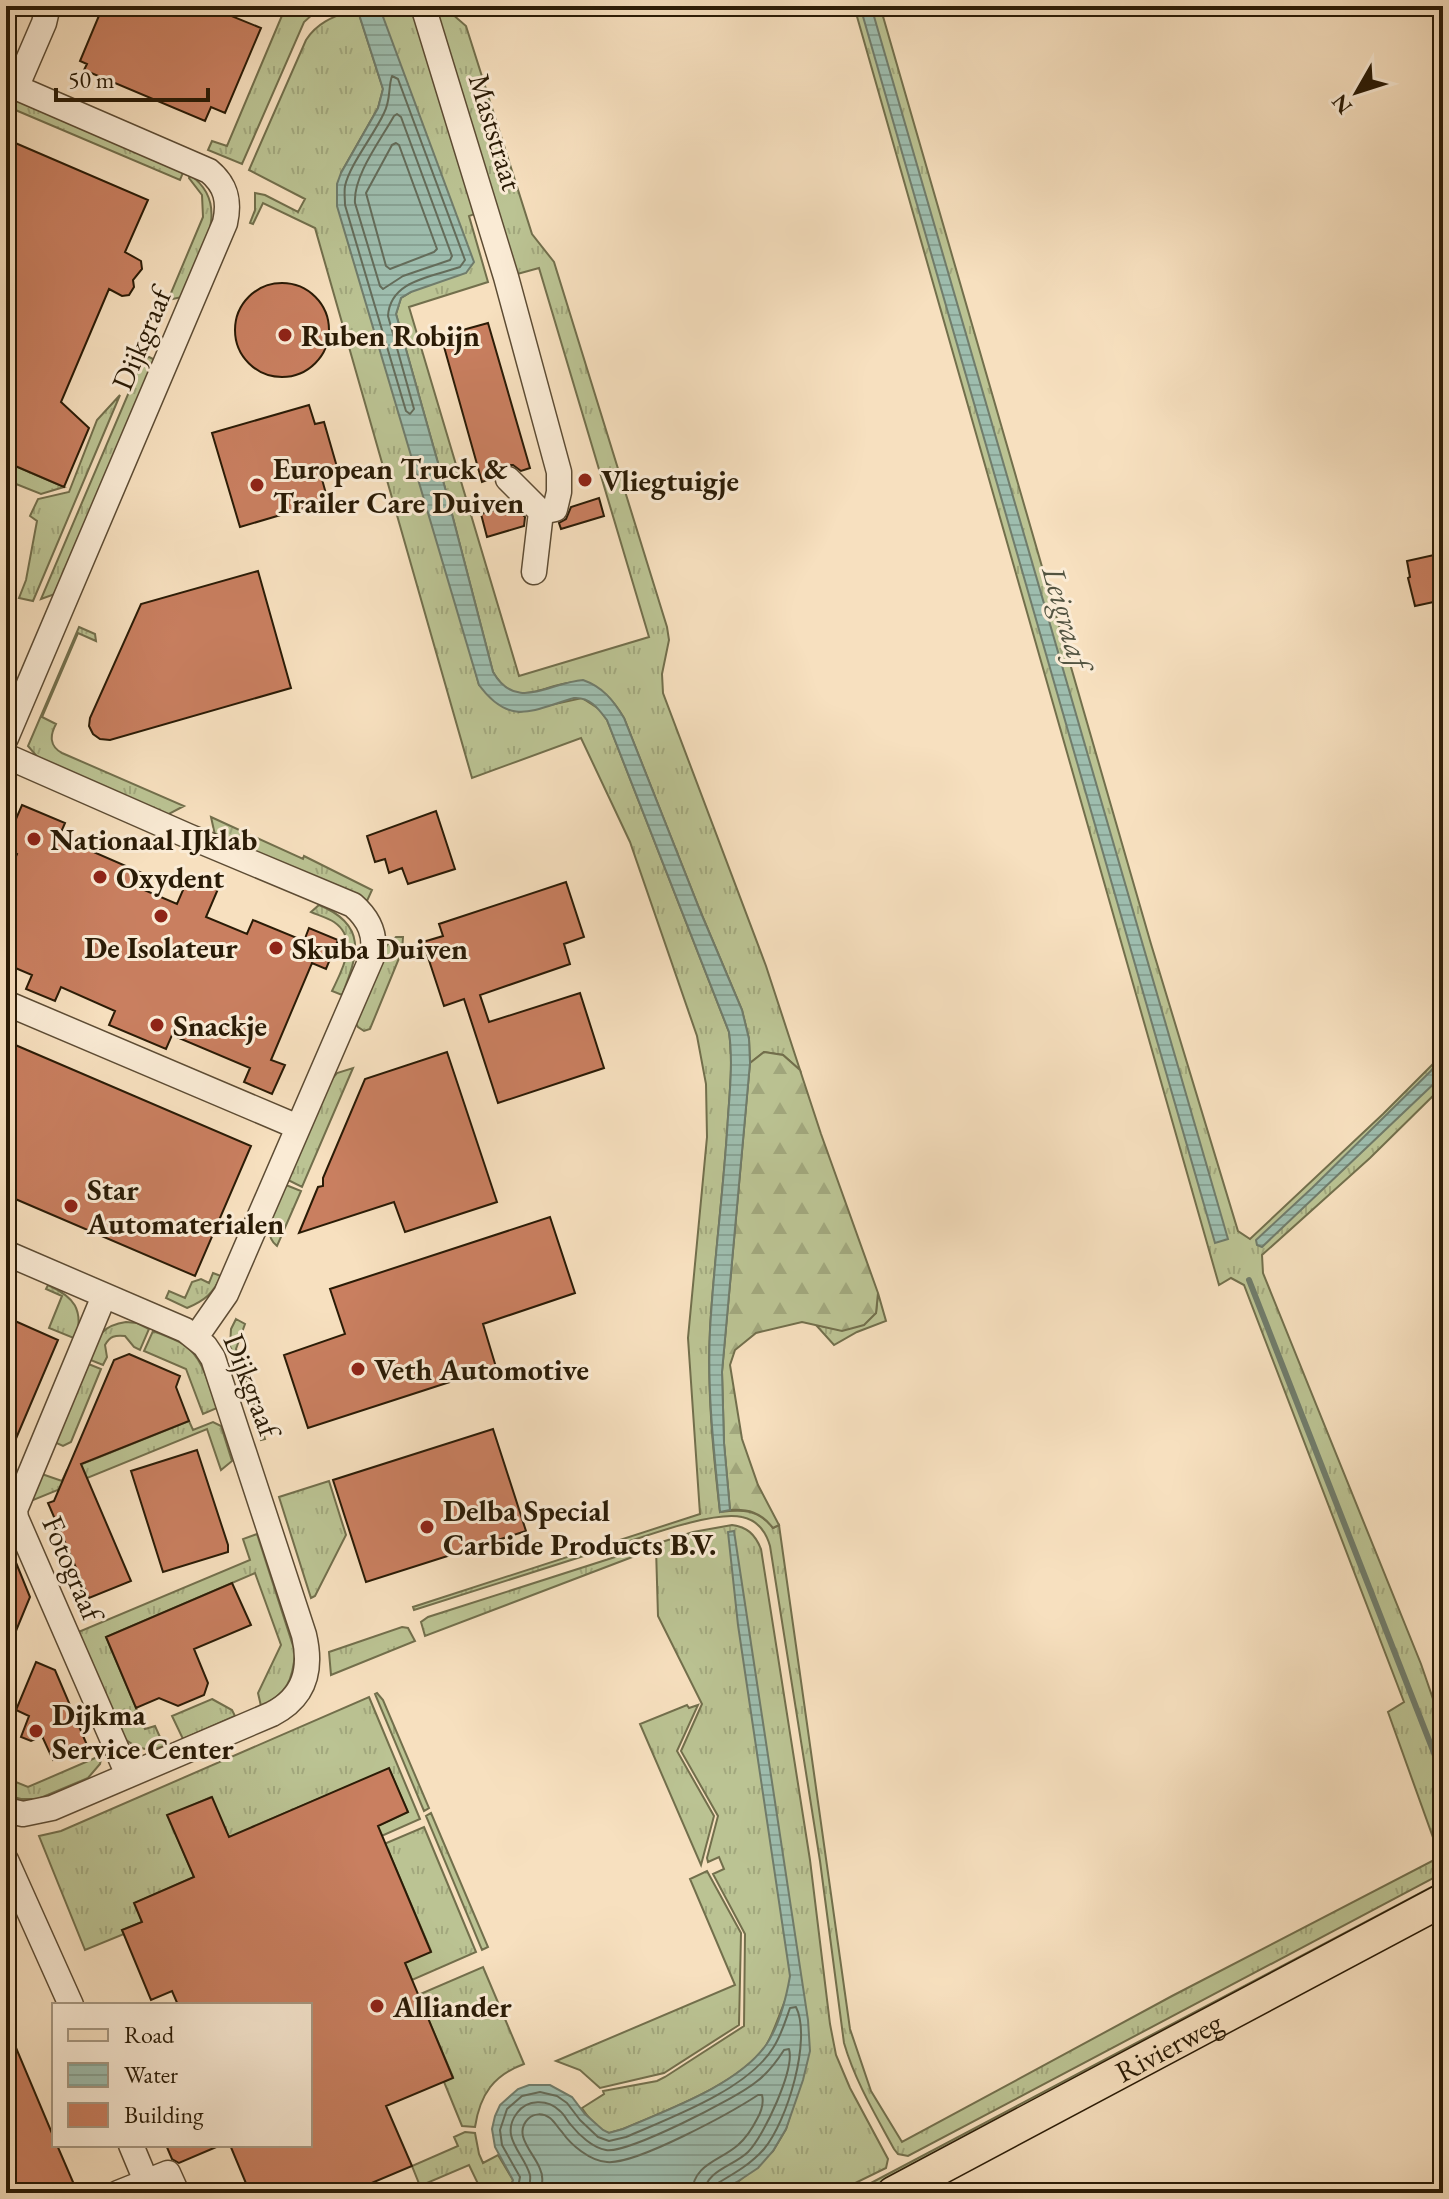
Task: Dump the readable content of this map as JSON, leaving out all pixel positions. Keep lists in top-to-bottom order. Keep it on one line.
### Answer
{"streets":{"main road":["Rivierweg"],"street":["Maststraat","Dijkgraaf","Fotograaf"]},"crossings":[["Dijkgraaf","Fotograaf"]],"water":["Leigraaf"],"places":["Ruben Robijn","Vliegtuigje","European Truck & Trailer Care Duiven","Nationaal IJklab","Oxydent","De Isolateur","Skuba Duiven","Snackje","Star Automaterialen","Veth Automotive","Delba Special Carbide Products B.V.","Dijkma Service Center","Alliander"],"legend":["Road","Water","Building"],"scale_bar":"50 m","north":"bottom left"}
